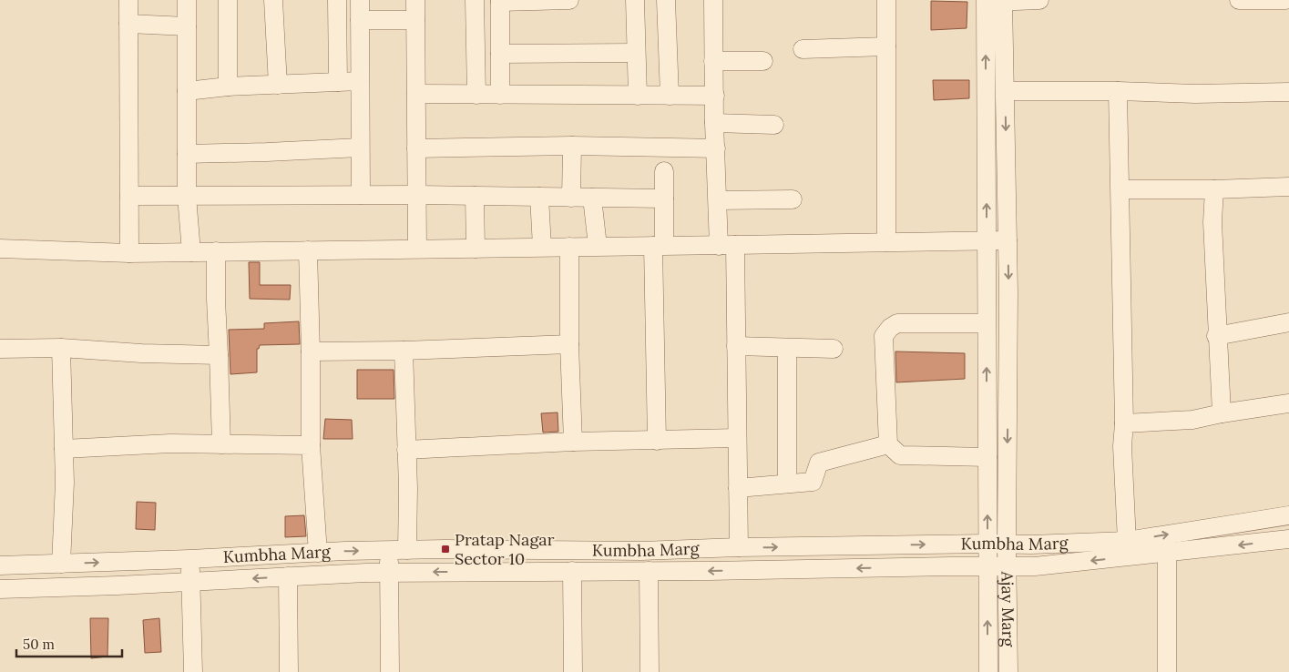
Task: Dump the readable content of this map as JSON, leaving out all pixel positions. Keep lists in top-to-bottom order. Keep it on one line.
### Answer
{"streets":{"street":["Kumbha Marg","Ajay Marg"]},"crossings":[["Kumbha Marg","Ajay Marg"]],"places":{"transit":["Pratap Nagar Sector 10"]},"scale_bar":"50 m"}
